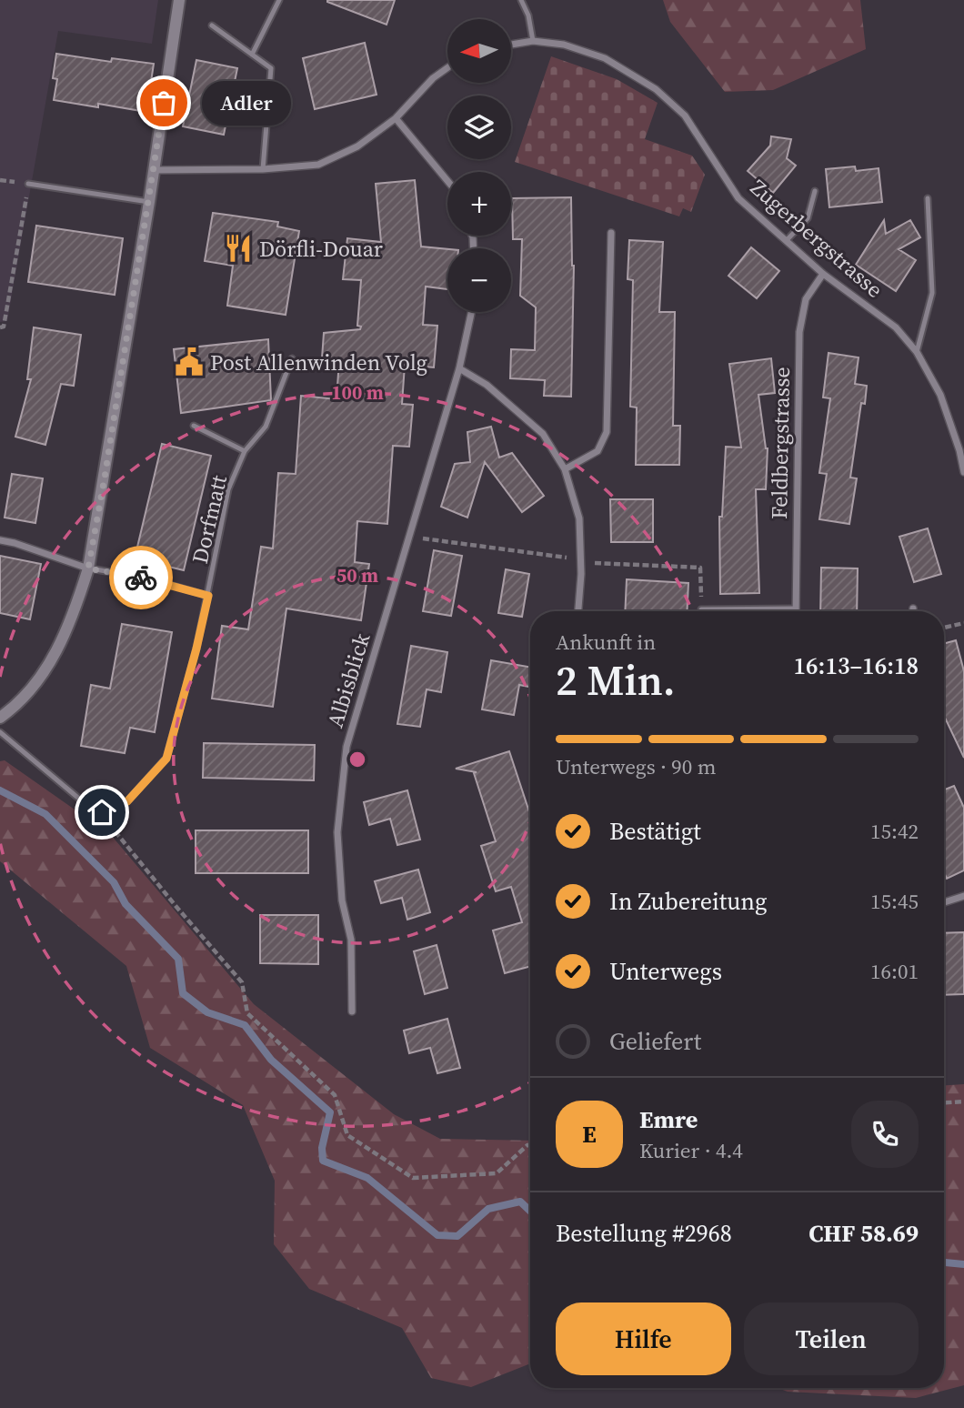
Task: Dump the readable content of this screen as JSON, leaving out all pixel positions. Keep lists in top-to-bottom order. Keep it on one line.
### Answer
{"streets":{"street":["Zugerbergstrasse","Feldbergstrasse","Albisblick"],"lane":["Dorfmatt"]},"crossings":[["Zugerbergstrasse","Feldbergstrasse"]],"places":{"other":["Adler"],"restaurant":["Dörfli-Douar"],"public building":["Post Allenwinden Volg"]},"north":"left","page":{"map_buttons":["+","−"],"bubble":"Adler","heading":["2 Min.","Ankunft in","16:13–16:18"],"panel":["Emre","Kurier · 4.4","Bestellung #2968","CHF 58.69"],"bar":"Unterwegs · 90 m","list":[["Bestätigt","15:42"],["In Zubereitung","15:45"],["Unterwegs","16:01"],"Geliefert"],"round":"E","buttons":["Hilfe","Teilen"]},"rings":["100 m","50 m"]}
